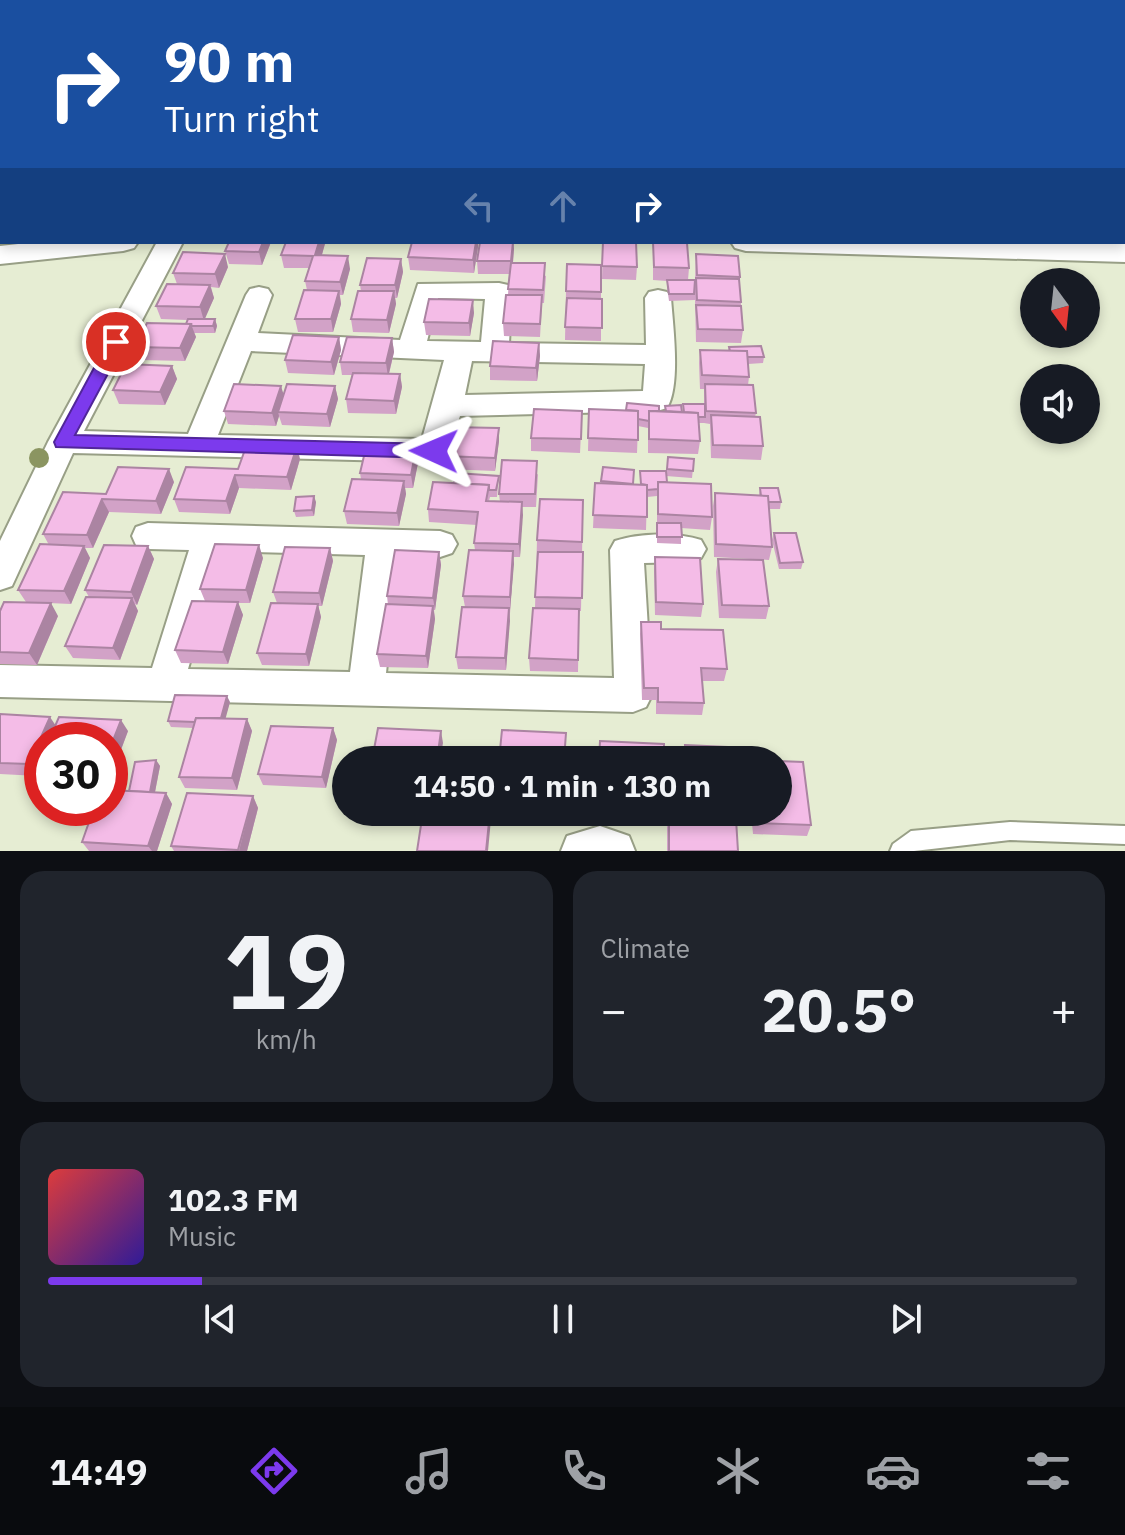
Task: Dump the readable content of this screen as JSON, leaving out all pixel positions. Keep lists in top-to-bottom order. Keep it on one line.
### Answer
{"north":"bottom","page":{"turn":["90 m","Turn right"],"limit":"30","trip":"14:50 · 1 min · 130 m","tile":[["19","km/h"],"Climate"],"heat":["−","20.5°","+"],"song":["102.3 FM","Music"],"tabs":"14:49"}}
